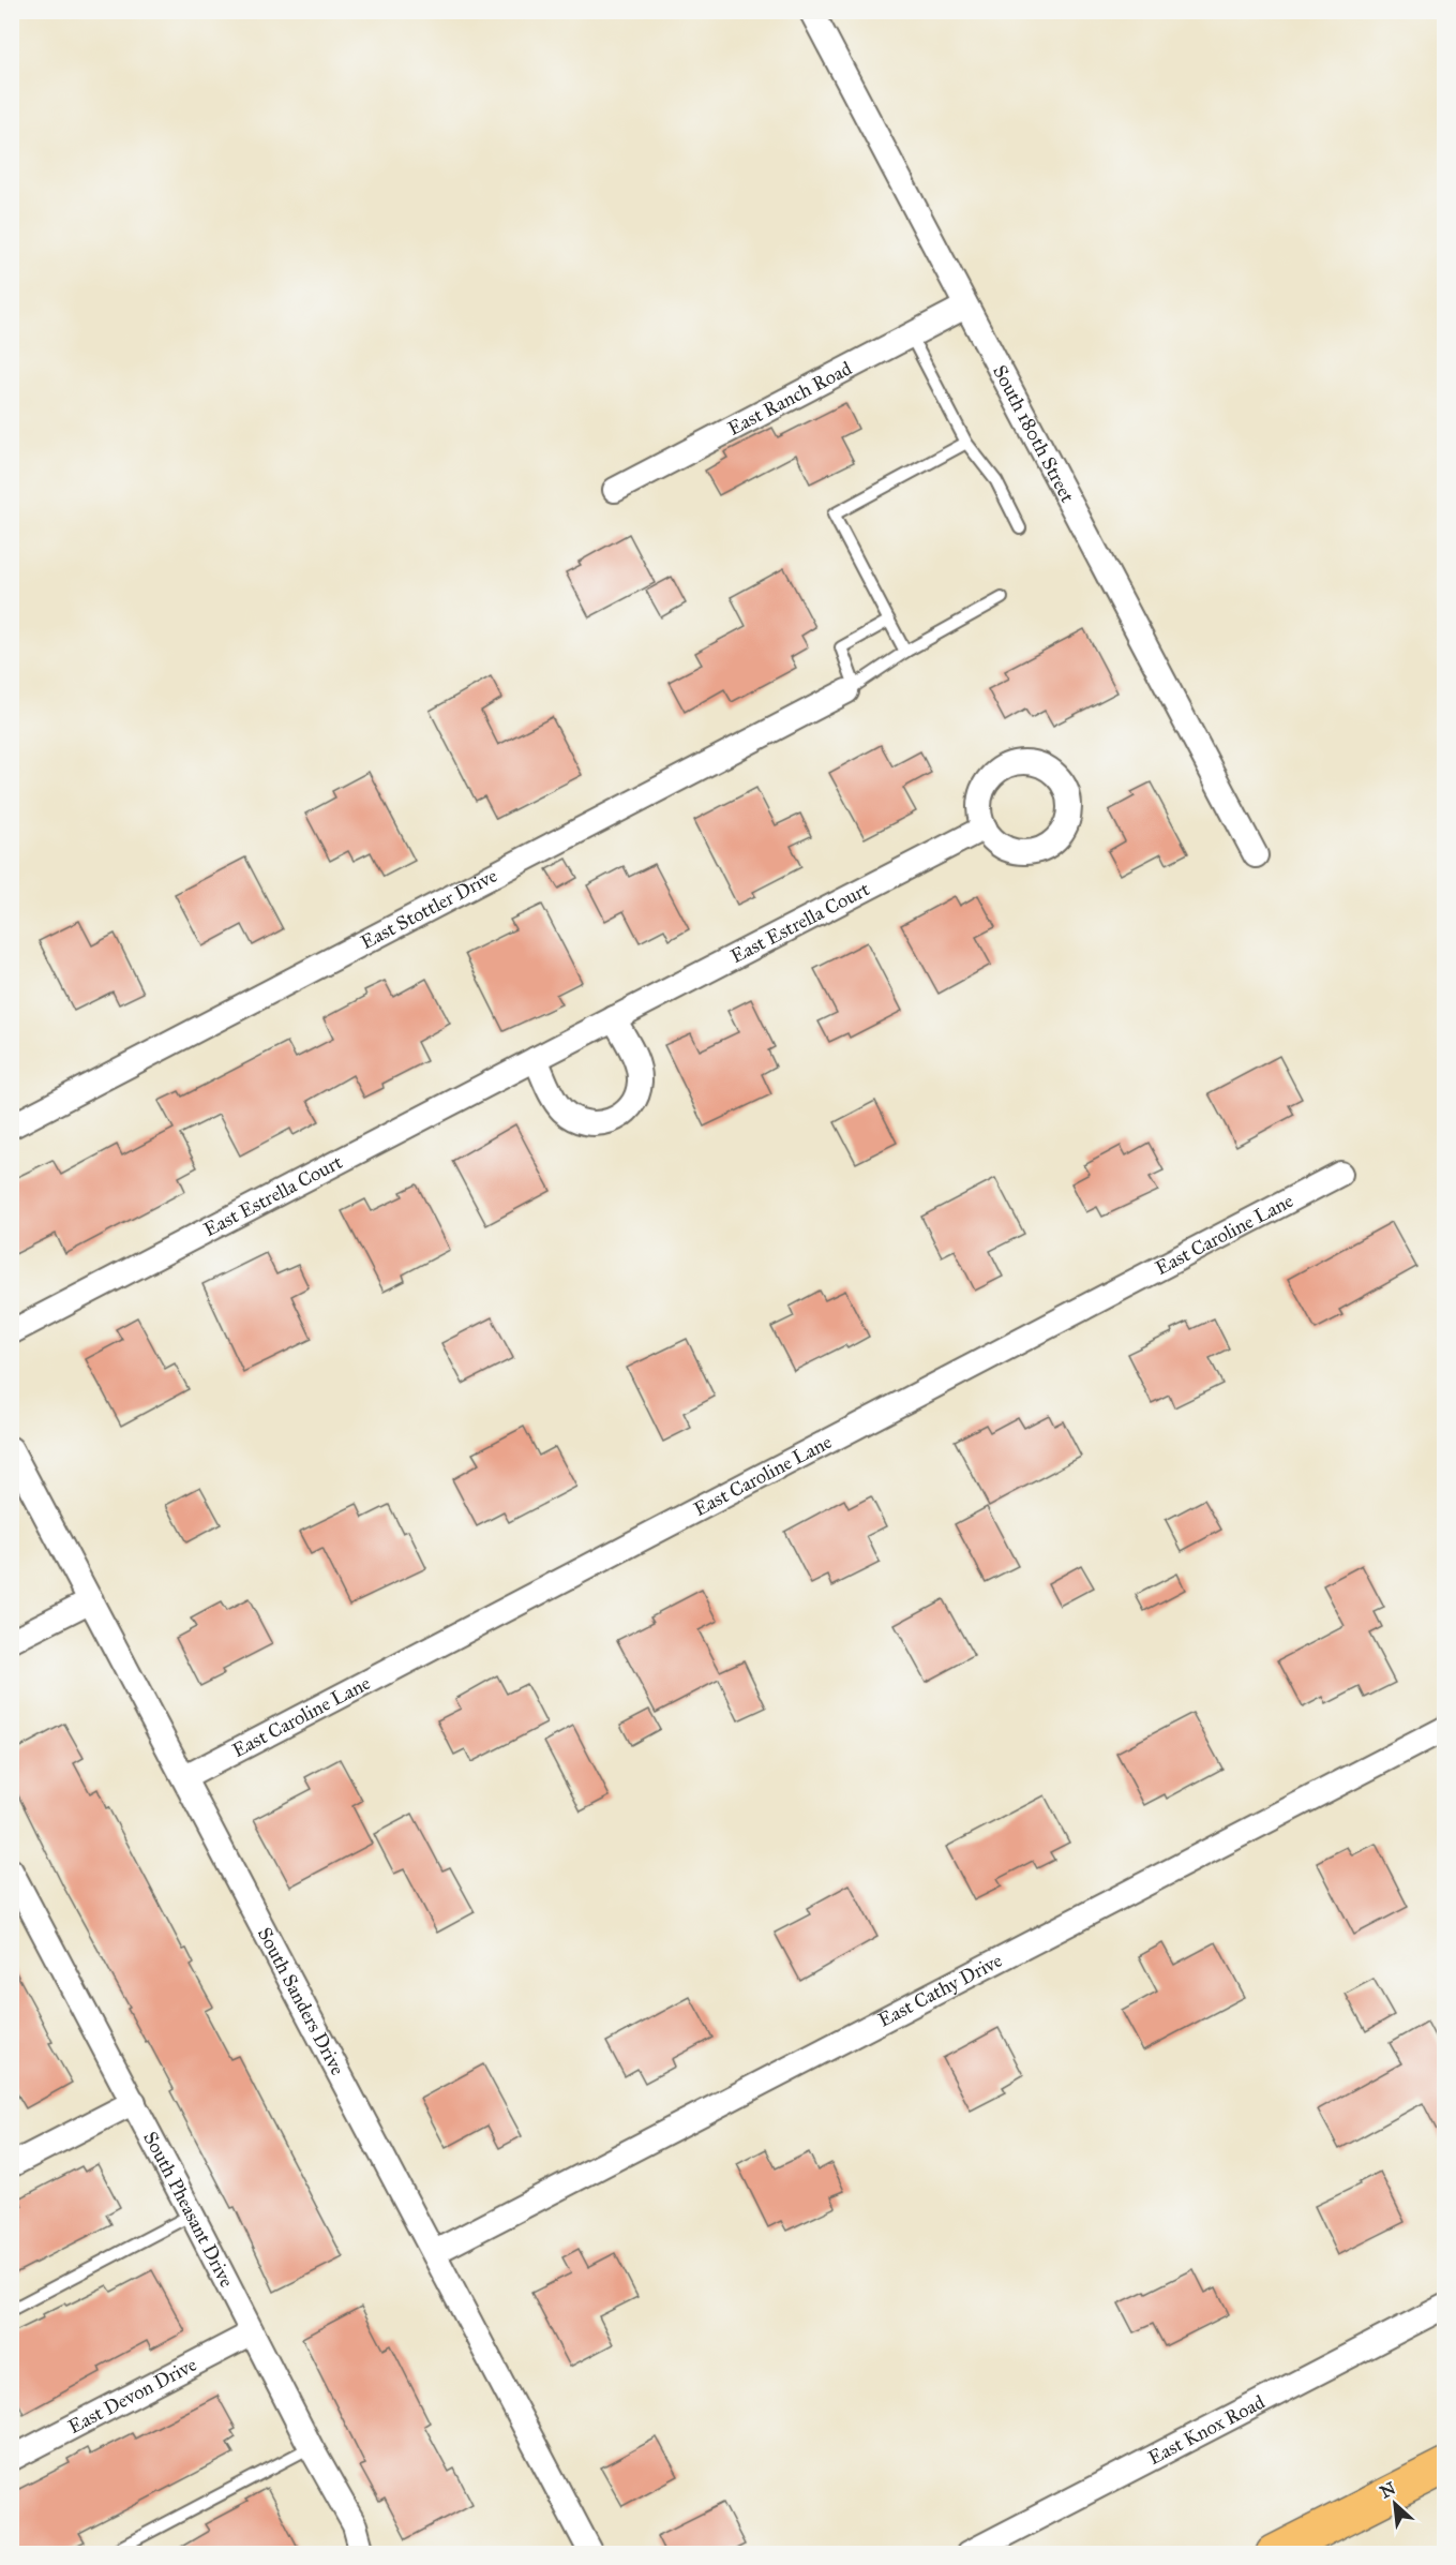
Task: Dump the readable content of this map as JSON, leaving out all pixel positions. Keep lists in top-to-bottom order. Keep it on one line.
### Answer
{"streets":{"street":["East Ranch Road","South 180th Street","East Stottler Drive","East Estrella Court","East Caroline Lane","East Cathy Drive","South Sanders Drive","South Pheasant Drive","East Devon Drive","East Knox Road"]},"crossings":[["East Ranch Road","South 180th Street"],["East Caroline Lane","South Sanders Drive"],["East Cathy Drive","South Sanders Drive"],["South Pheasant Drive","East Devon Drive"]],"north":"top left"}
